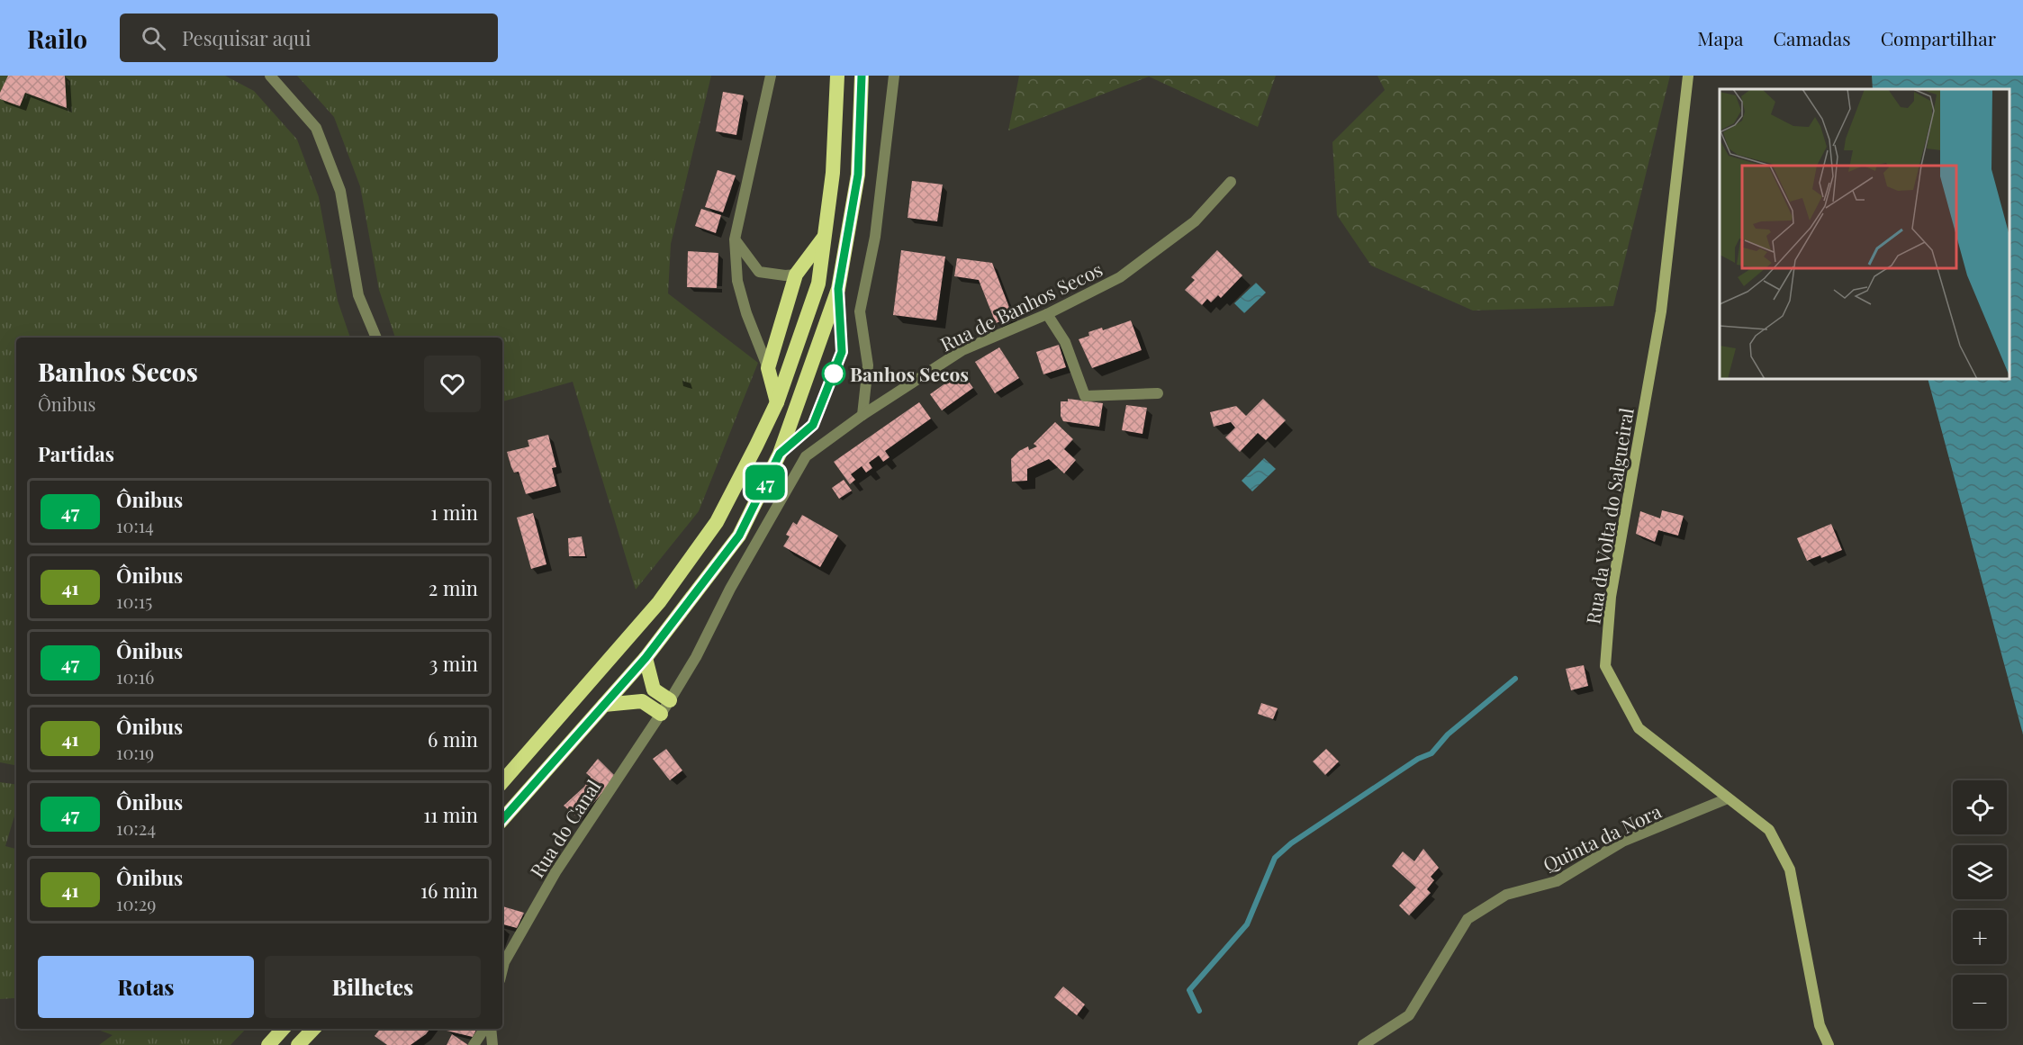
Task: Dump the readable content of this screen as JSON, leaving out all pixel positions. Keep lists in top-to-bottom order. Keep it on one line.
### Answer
{"streets":{"main road":["Rua da Volta do Salgueiral"],"street":["Rua de Banhos Secos","Rua do Canal","Quinta da Nora"]},"crossings":[["Rua de Banhos Secos","Rua do Canal"],["Rua da Volta do Salgueiral","Quinta da Nora"]],"places":["Banhos Secos"],"lines":["bus line 47"],"page":{"header":"Railo","search":"Pesquisar aqui","nav":["Mapa","Camadas","Compartilhar"],"on_map":"47","heading":[["Banhos Secos","Ônibus"],"Partidas"],"list":[{"mark":"47","name":"Ônibus","note":"10:14","value":"1 min"},{"mark":"41","name":"Ônibus","note":"10:15","value":"2 min"},{"mark":"47","name":"Ônibus","note":"10:16","value":"3 min"},{"mark":"41","name":"Ônibus","note":"10:19","value":"6 min"},{"mark":"47","name":"Ônibus","note":"10:24","value":"11 min"},{"mark":"41","name":"Ônibus","note":"10:29","value":"16 min"}],"map_buttons":["+","−"],"buttons":["Rotas","Bilhetes"]}}
